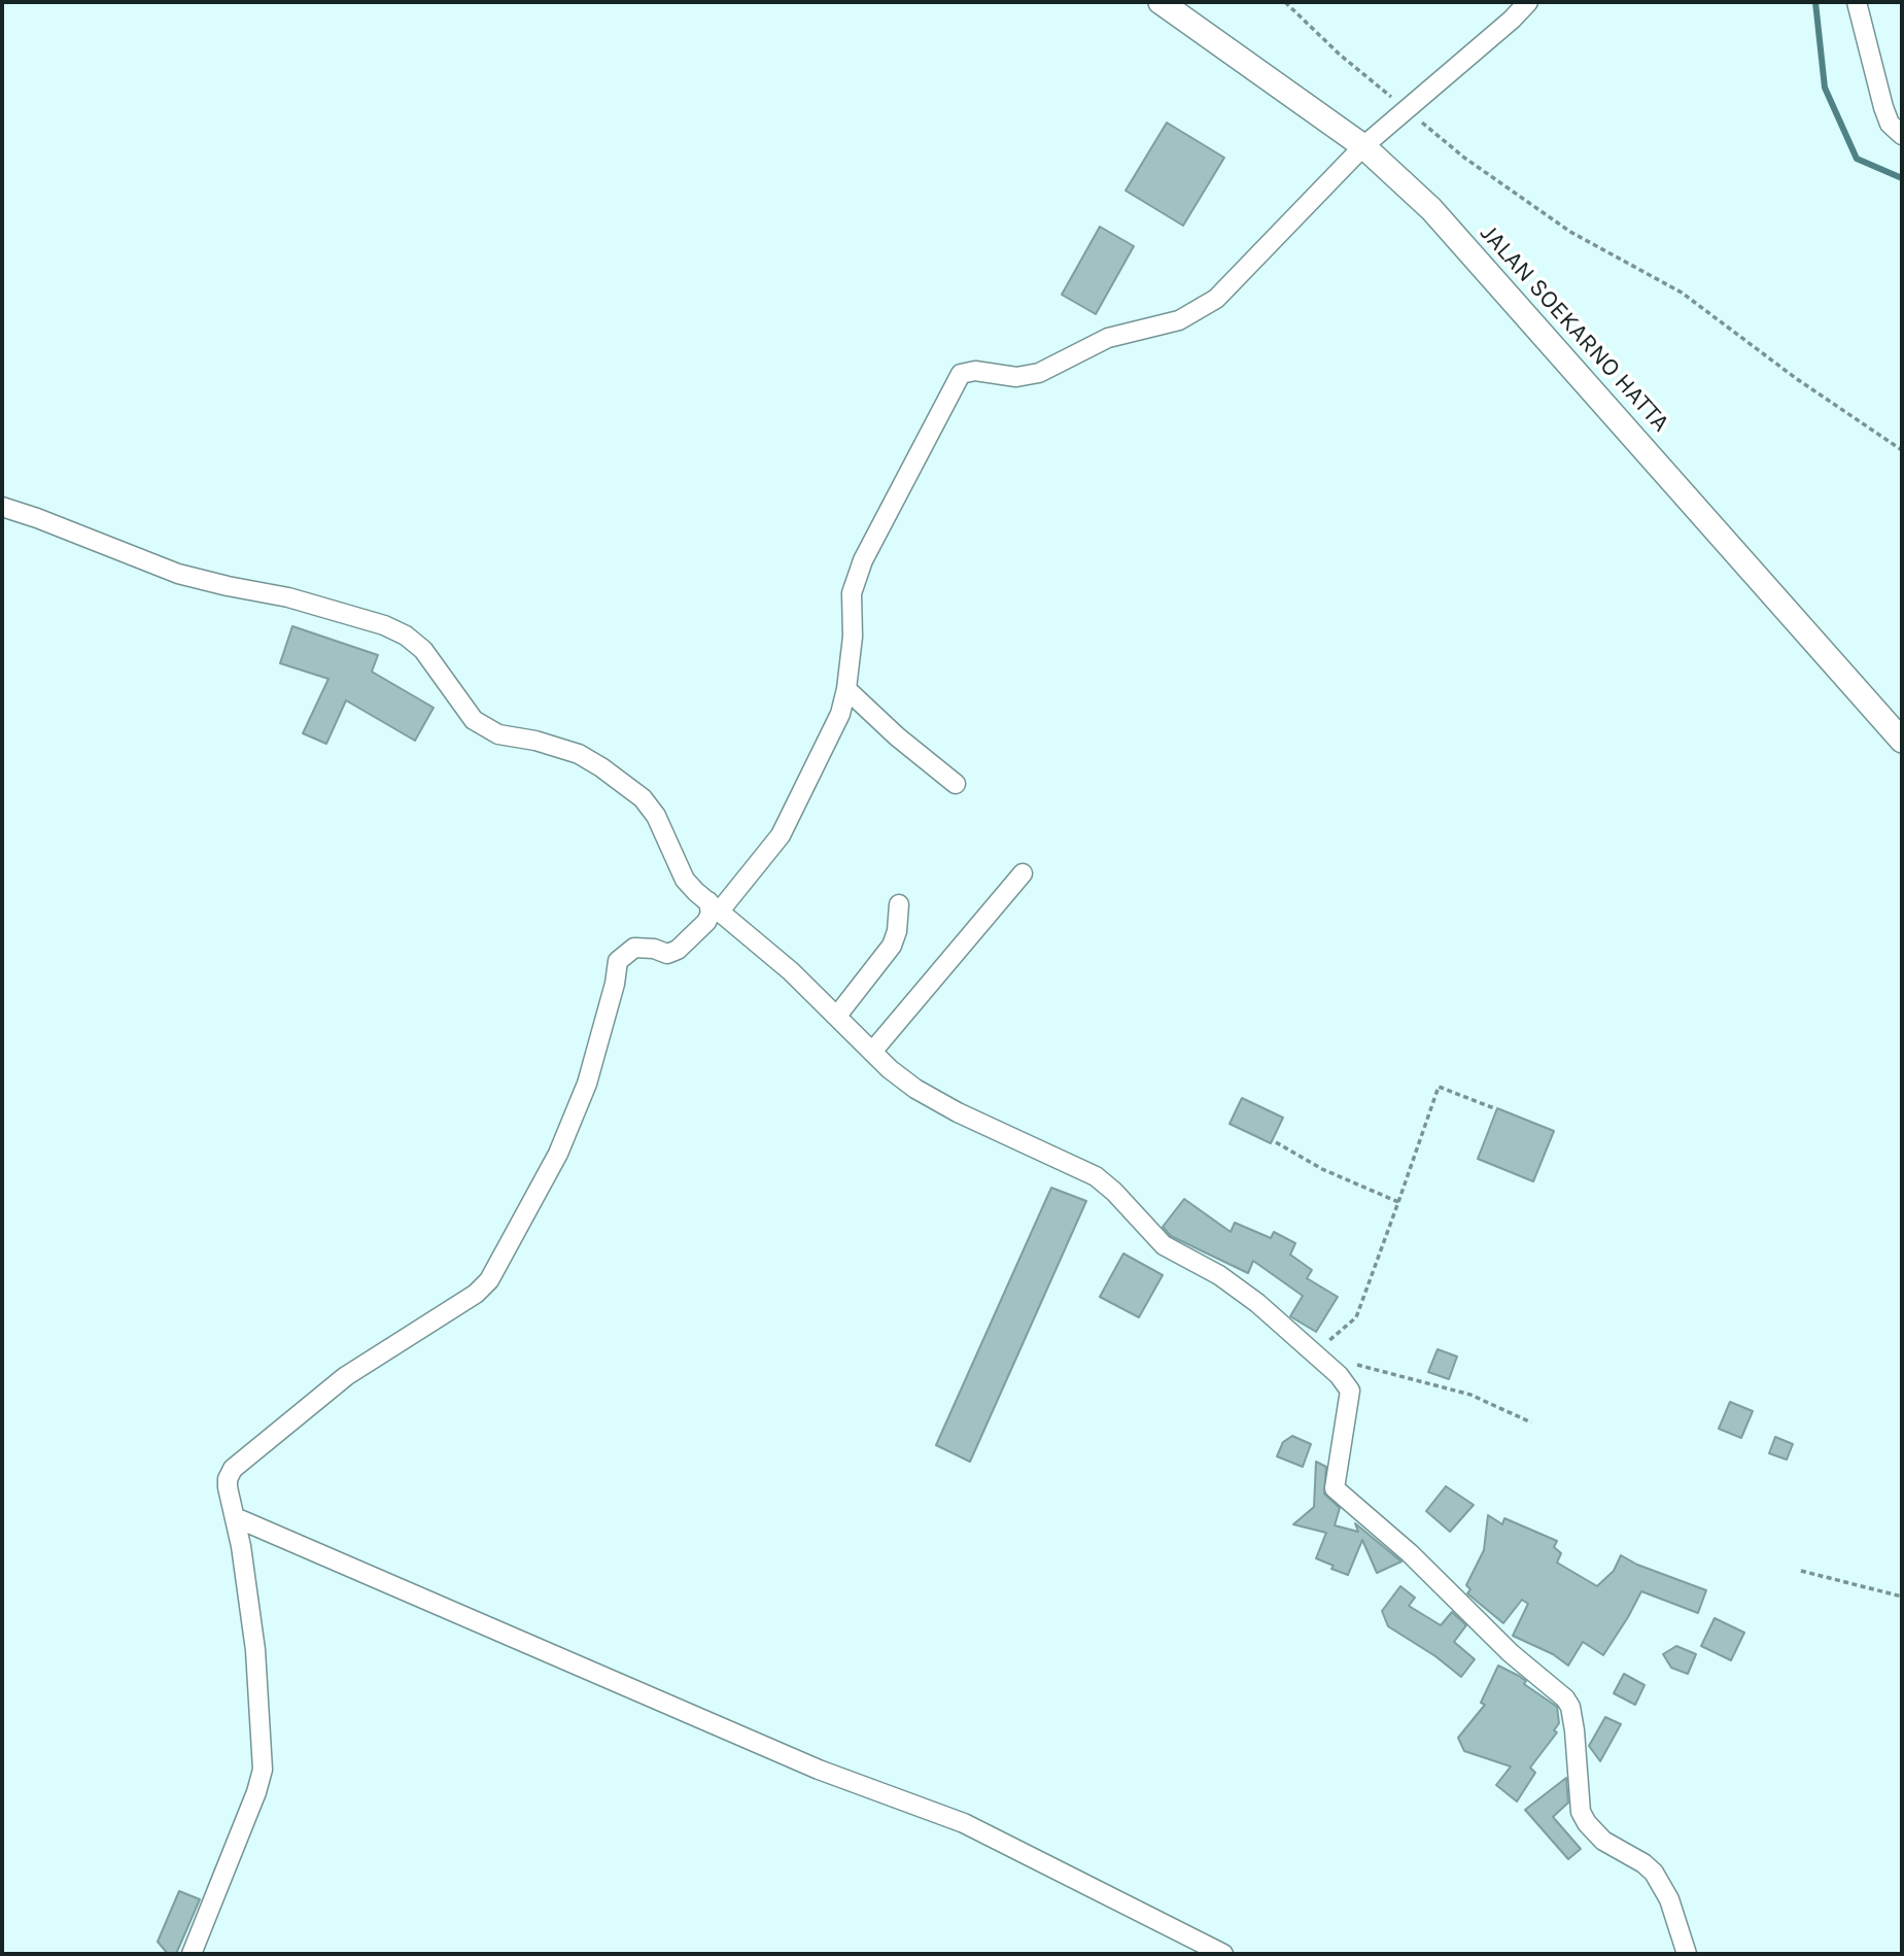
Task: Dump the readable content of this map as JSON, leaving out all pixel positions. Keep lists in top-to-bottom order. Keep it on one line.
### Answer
{"streets":{"street":["JALAN SOEKARNO HATTA"]}}
